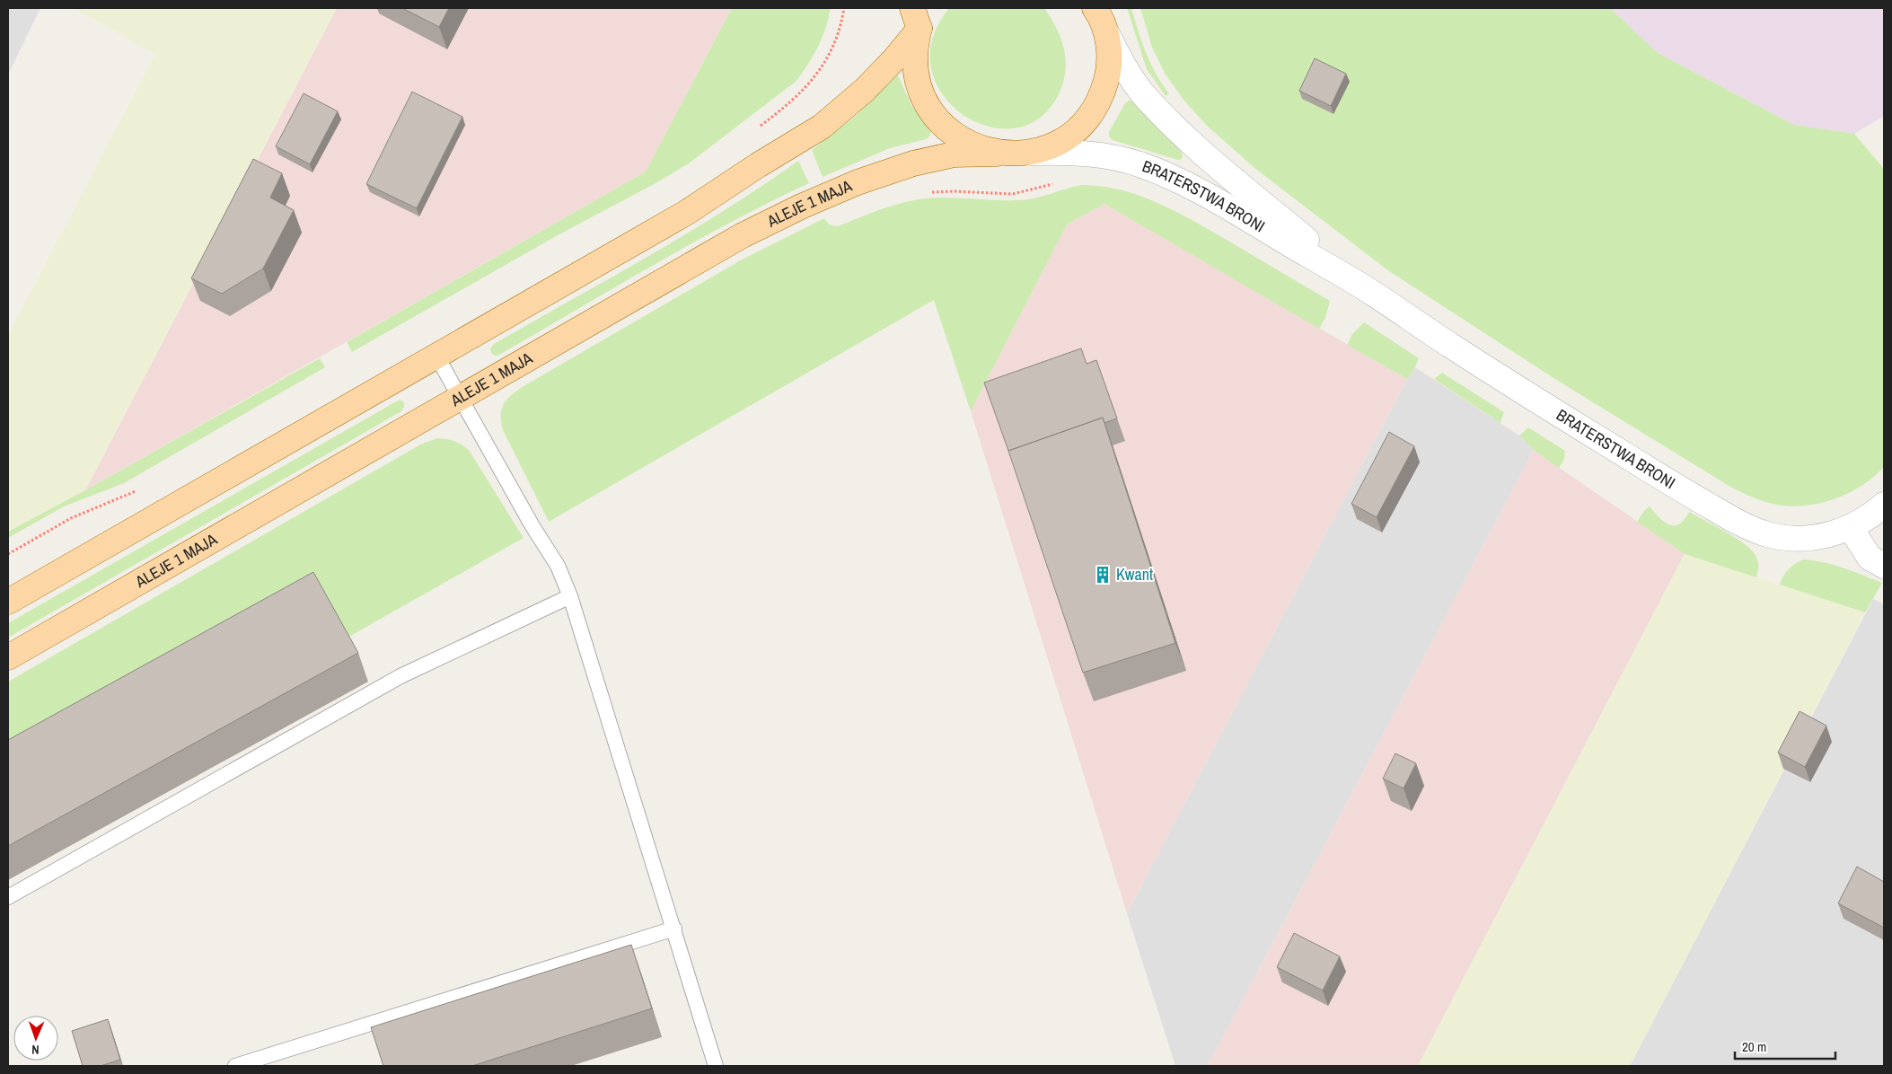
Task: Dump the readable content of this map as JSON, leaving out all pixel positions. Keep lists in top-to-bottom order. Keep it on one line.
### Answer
{"streets":{"main road":["ALEJE 1 MAJA"],"street":["BRATERSTWA BRONI"]},"crossings":[["BRATERSTWA BRONI","ALEJE 1 MAJA"]],"places":{"building":["Kwant"]},"scale_bar":"20 m","north":"bottom"}
